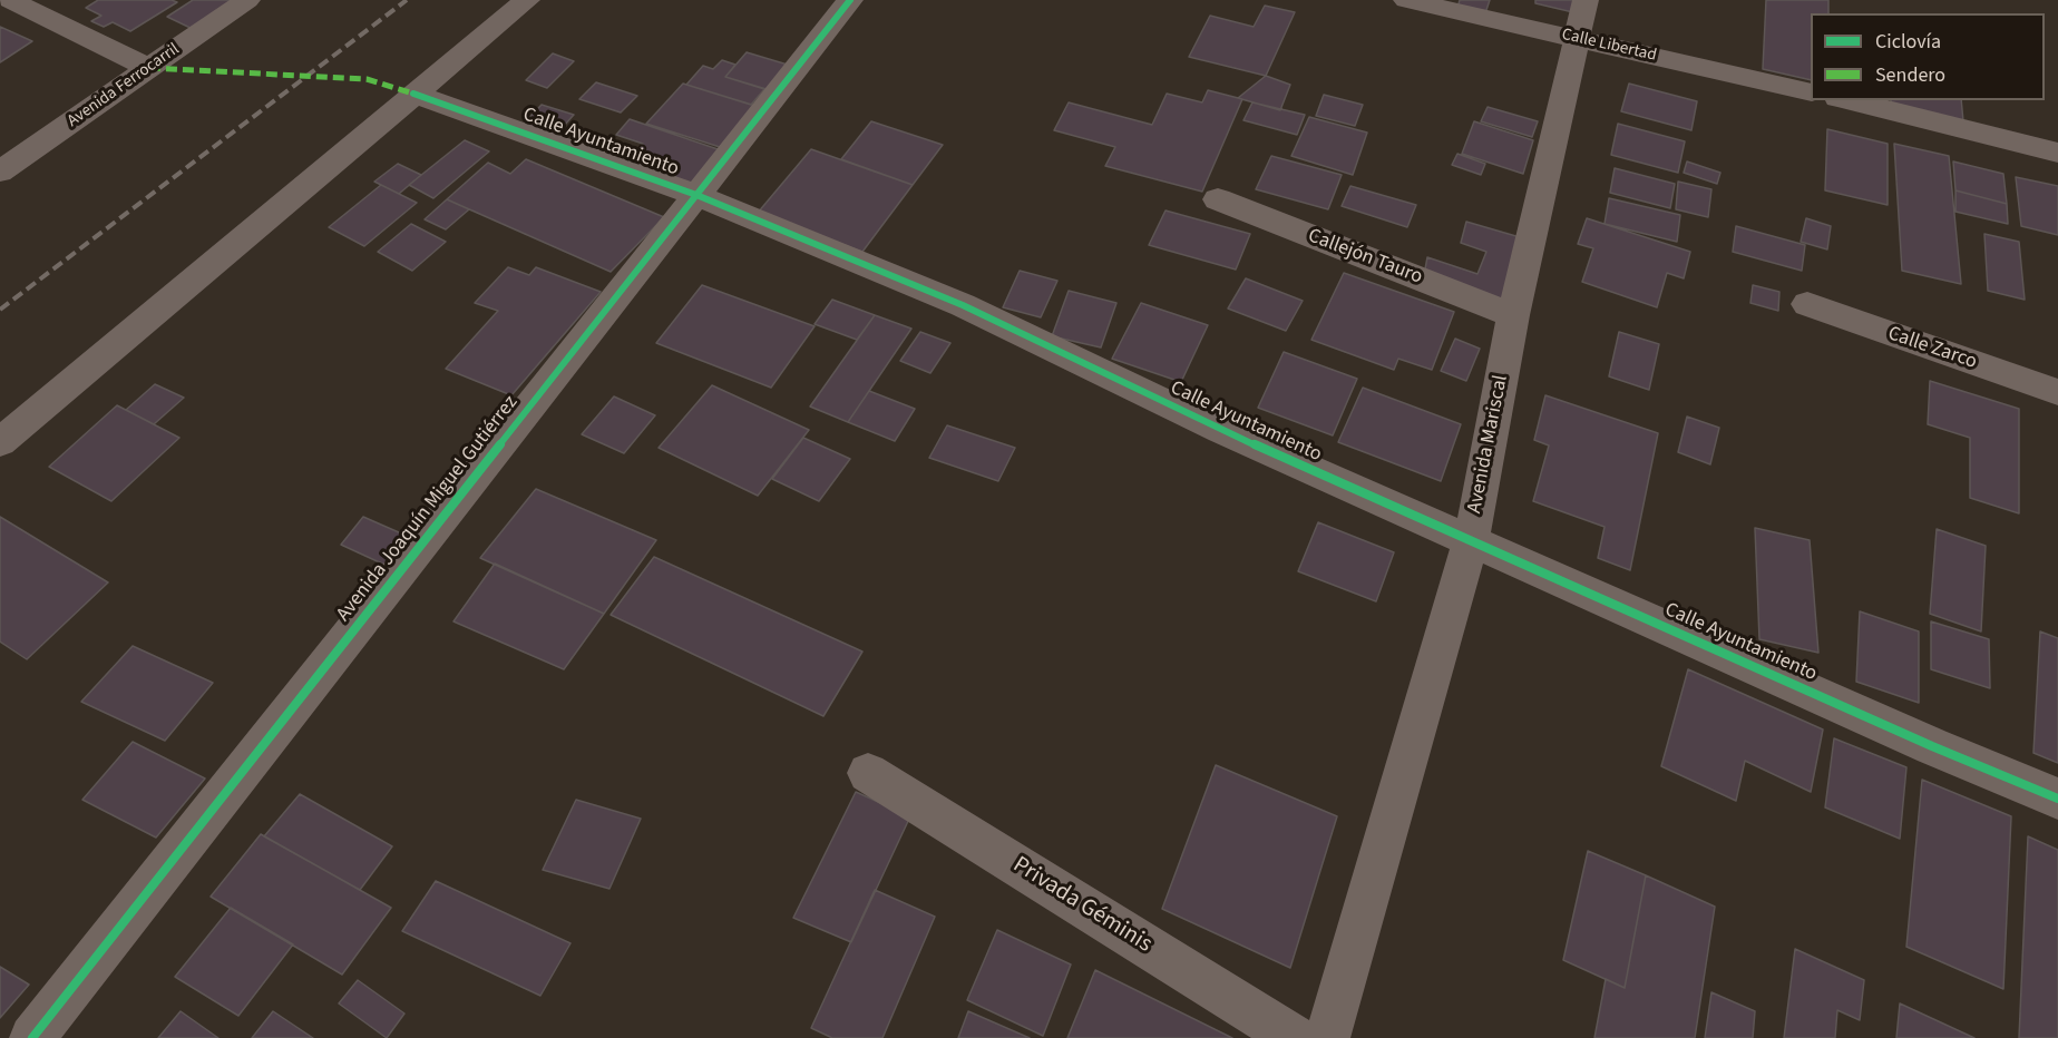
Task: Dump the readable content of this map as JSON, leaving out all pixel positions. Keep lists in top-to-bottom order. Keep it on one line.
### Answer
{"streets":{"street":["Calle Libertad","Avenida Ferrocarril","Calle Ayuntamiento","Callejón Tauro","Calle Zarco","Avenida Mariscal","Avenida Joaquín Miguel Gutiérrez","Privada Géminis"]},"crossings":[["Calle Libertad","Avenida Mariscal"],["Calle Ayuntamiento","Avenida Mariscal"],["Calle Ayuntamiento","Avenida Joaquín Miguel Gutiérrez"],["Callejón Tauro","Avenida Mariscal"]],"legend":["Ciclovía","Sendero"]}
